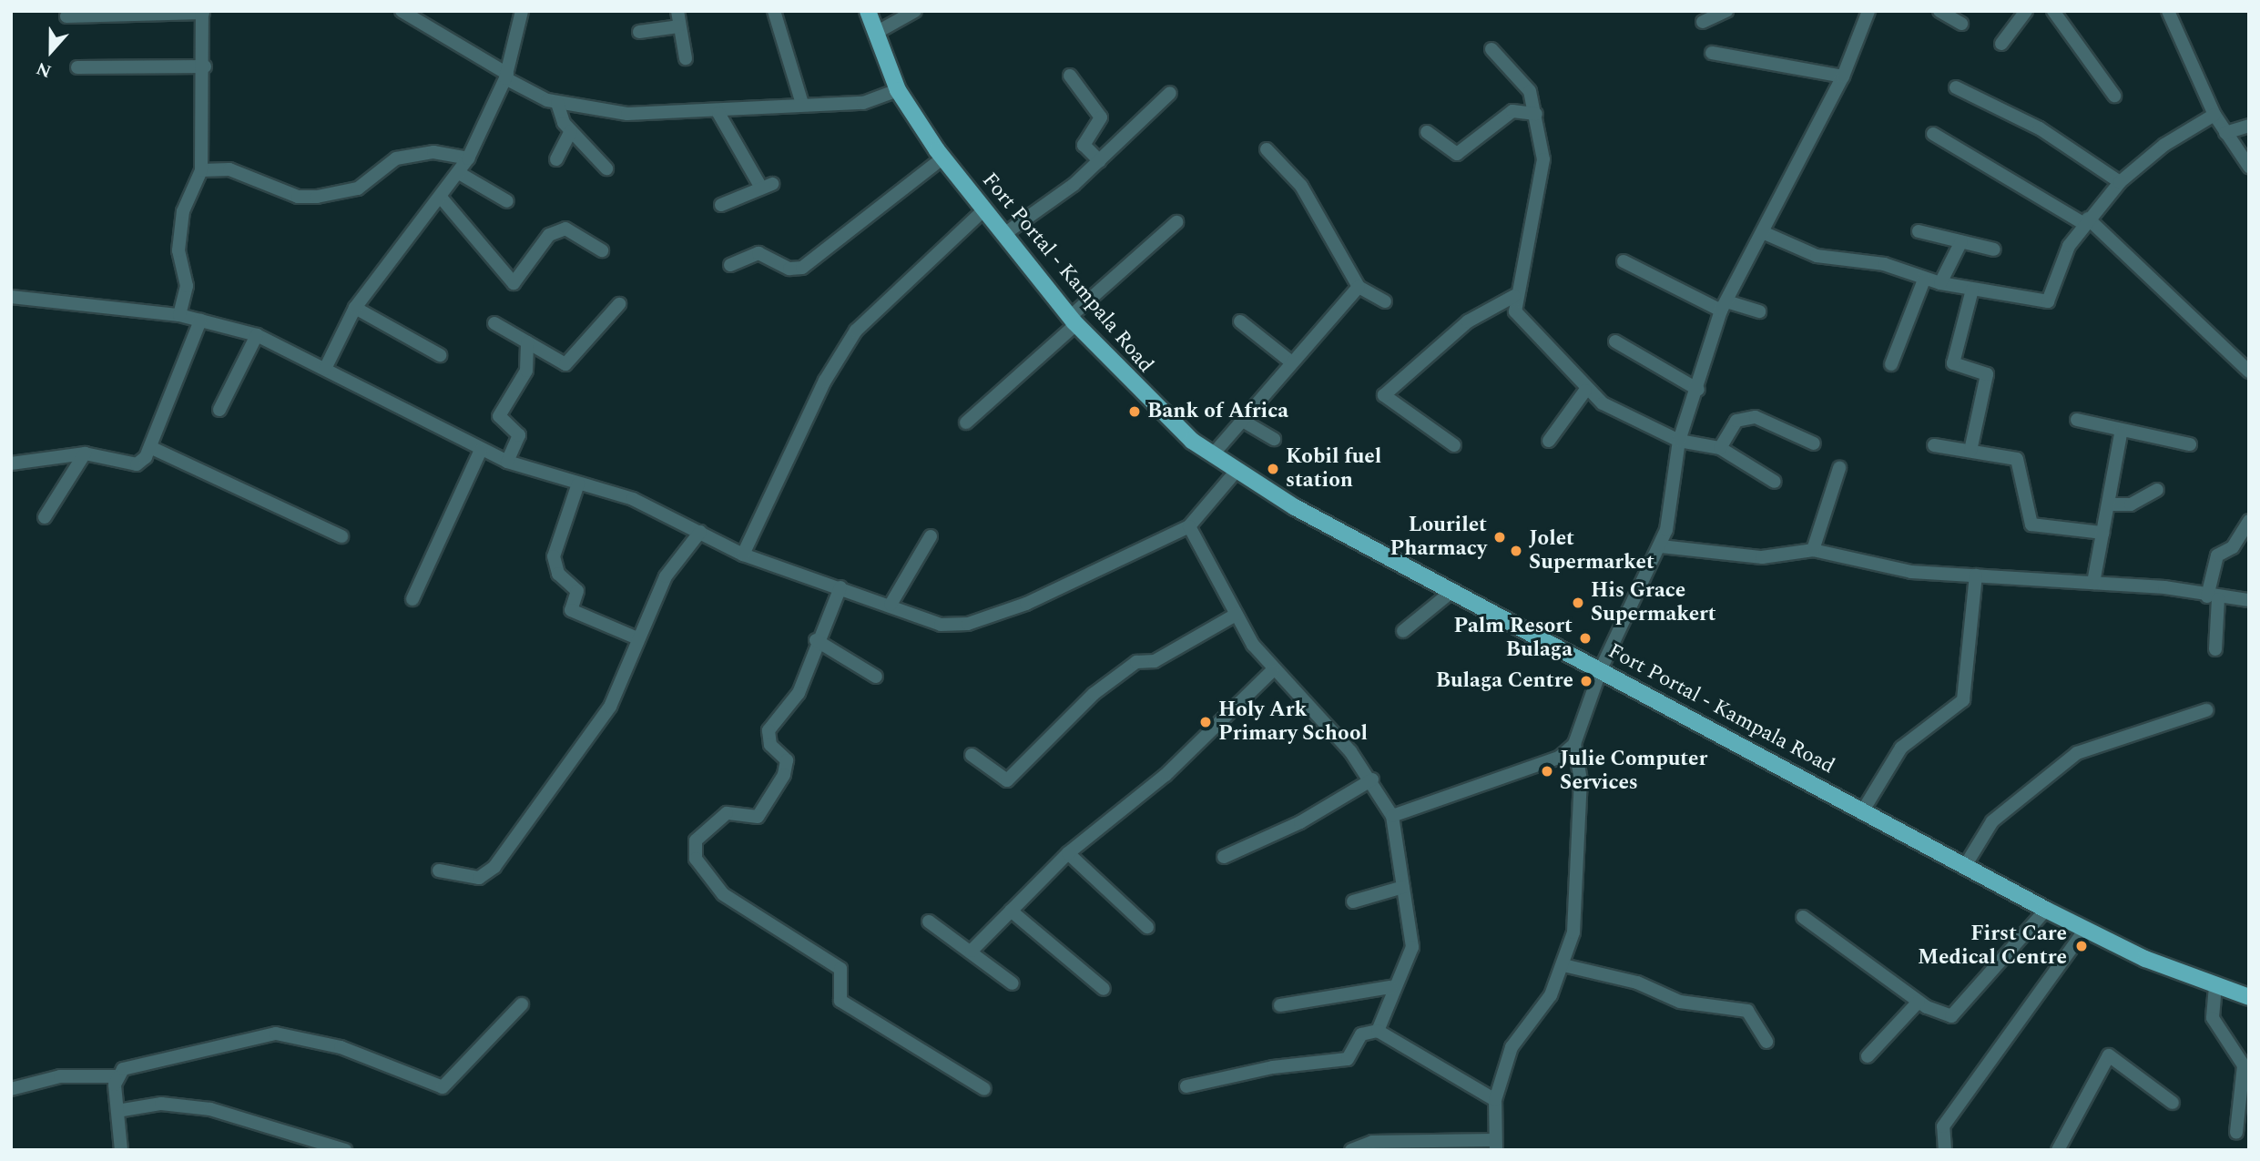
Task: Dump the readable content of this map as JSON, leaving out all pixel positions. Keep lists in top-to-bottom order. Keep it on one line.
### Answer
{"streets":{"main road":["Fort Portal - Kampala Road"]},"places":["Bank of Africa","Kobil fuel station","Lourilet Pharmacy","Jolet Supermarket","His Grace Supermakert","Palm Resort Bulaga","Bulaga Centre","Holy Ark Primary School","Julie Computer Services","First Care Medical Centre"],"north":"bottom"}
